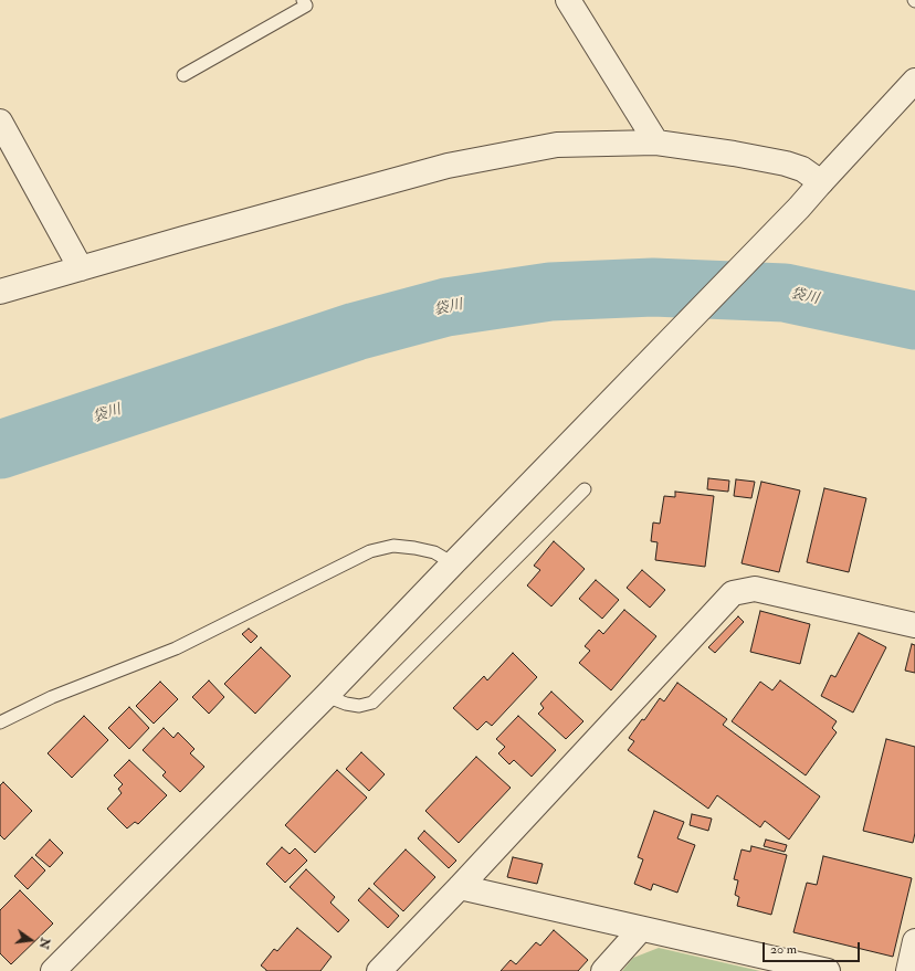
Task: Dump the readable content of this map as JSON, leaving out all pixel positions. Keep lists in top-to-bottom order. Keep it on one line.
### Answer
{"water":["袋川"],"scale_bar":"20 m","north":"right"}
